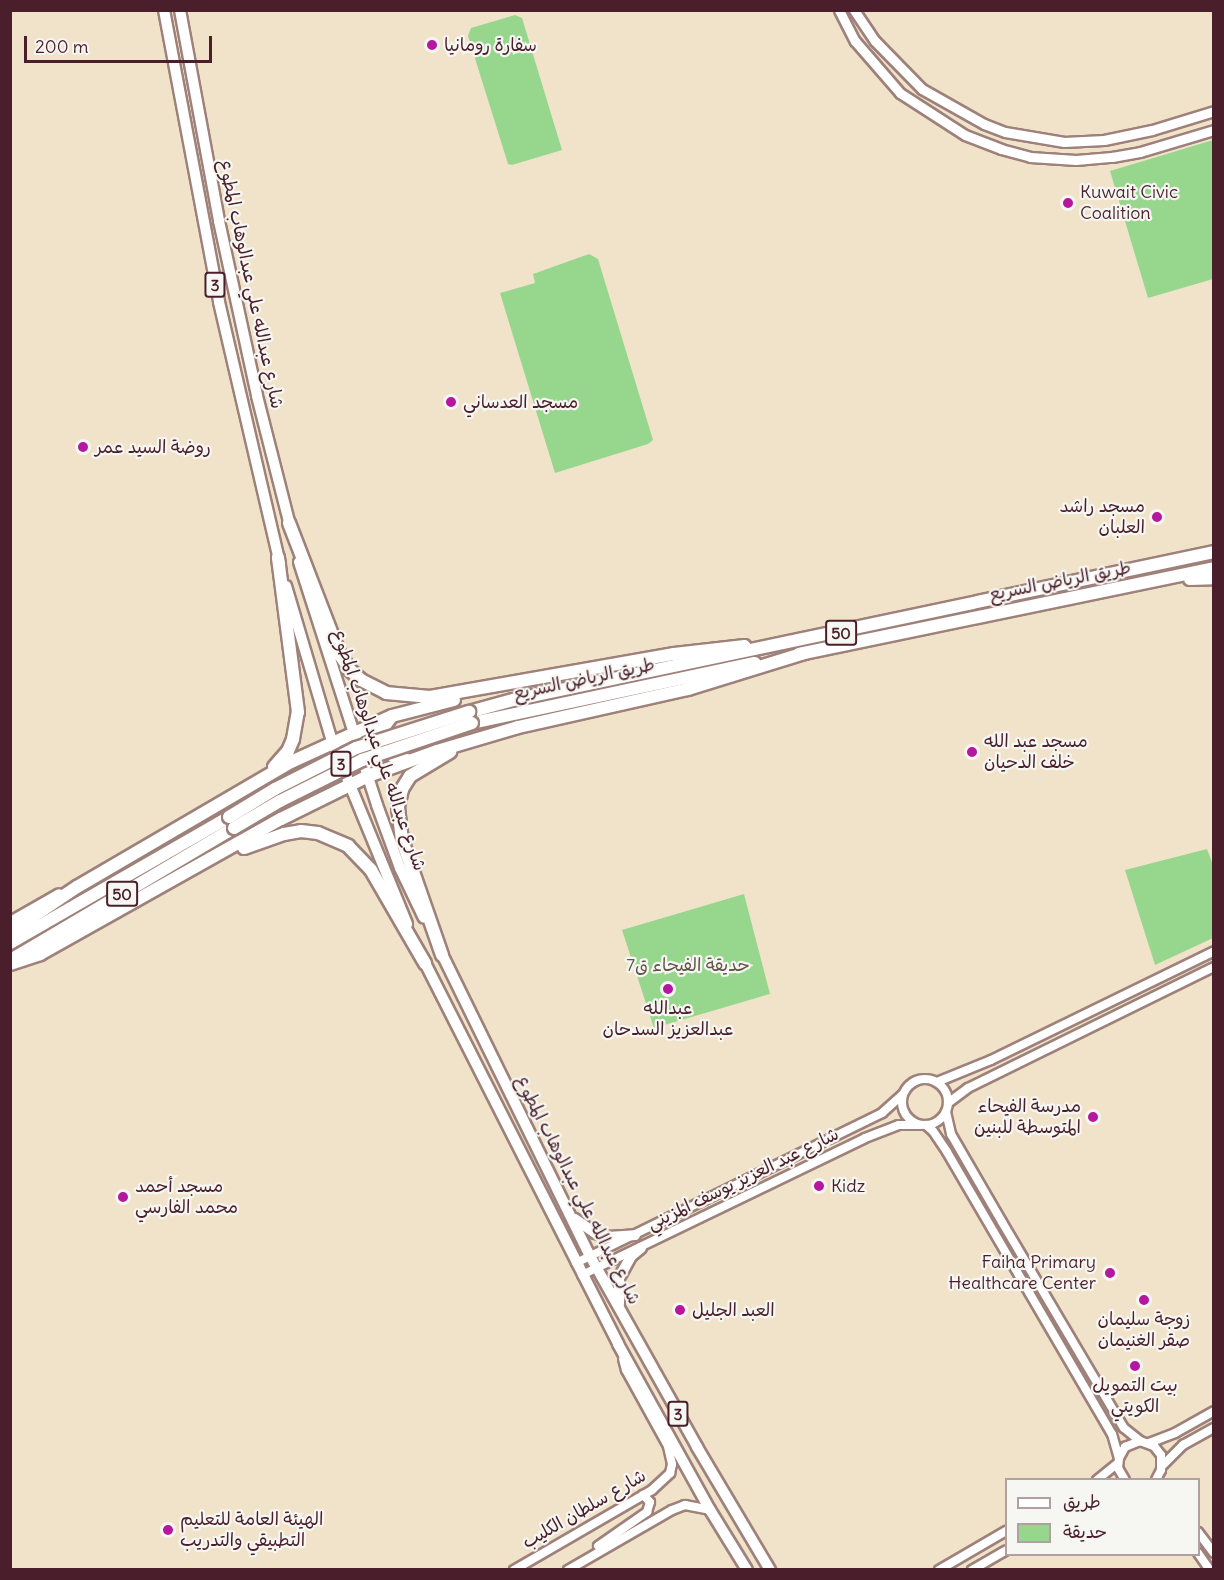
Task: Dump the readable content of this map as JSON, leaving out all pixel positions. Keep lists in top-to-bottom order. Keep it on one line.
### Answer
{"streets":{"highway":["طريق الرياض السريع","50"],"main road":["شارع عبدالله علي عبدالوهاب المطوع","3"],"street":["شارع عبد العزيز يوسف المزيني","شارع سلطان الكليب"]},"crossings":[["شارع عبدالله علي عبدالوهاب المطوع","شارع عبد العزيز يوسف المزيني"],["شارع عبدالله علي عبدالوهاب المطوع","شارع سلطان الكليب"]],"parks":["حديقة الفيحاء ق7"],"places":["سفارة رومانيا","Kuwait Civic Coalition","مسجد العدساني","روضة السيد عمر","مسجد راشد العلبان","مسجد عبد الله خلف الدحيان","عبدالله عبدالعزيز السدحان","مدرسة الفيحاء المتوسطة للبنين","Kidz","مسجد أحمد محمد الفارسي","Faiha Primary Healthcare Center","زوجة سليمان صقر الغنيمان","العبد الجليل","بيت التمويل الكويتي","الهيئة العامة للتعليم التطبيقي والتدريب"],"legend":["طريق","حديقة"],"scale_bar":"200 m"}
